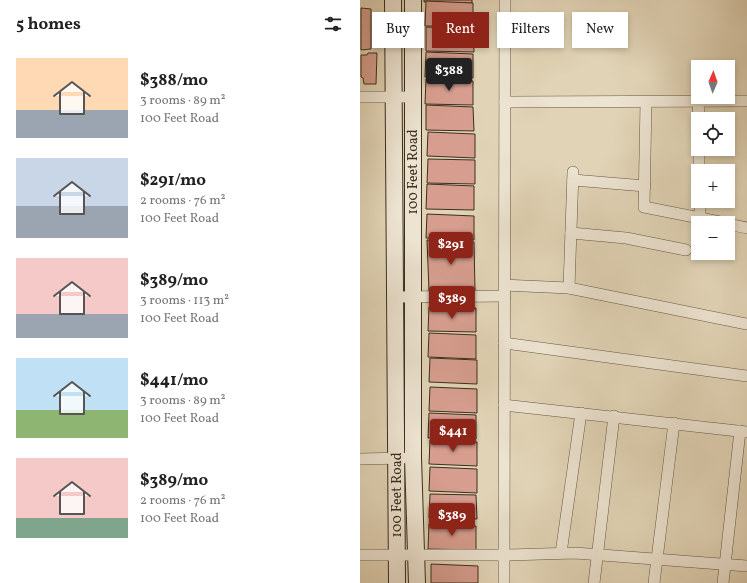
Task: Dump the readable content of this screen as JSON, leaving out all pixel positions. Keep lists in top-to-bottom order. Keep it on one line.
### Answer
{"streets":{"main road":["100 Feet Road"]},"north":"top","page":{"heading":"5 homes","chip":["Buy","Rent","Filters","New"],"list":[{"name":"$388/mo","note":"3 rooms · 89 m² · 100 Feet Road"},{"name":"$291/mo","note":"2 rooms · 76 m² · 100 Feet Road"},{"name":"$389/mo","note":"3 rooms · 113 m² · 100 Feet Road"},{"name":"$441/mo","note":"3 rooms · 89 m² · 100 Feet Road"},{"name":"$389/mo","note":"2 rooms · 76 m² · 100 Feet Road"}],"price":["$388","$291","$389","$441","$389"],"map_buttons":["+","−"]}}
